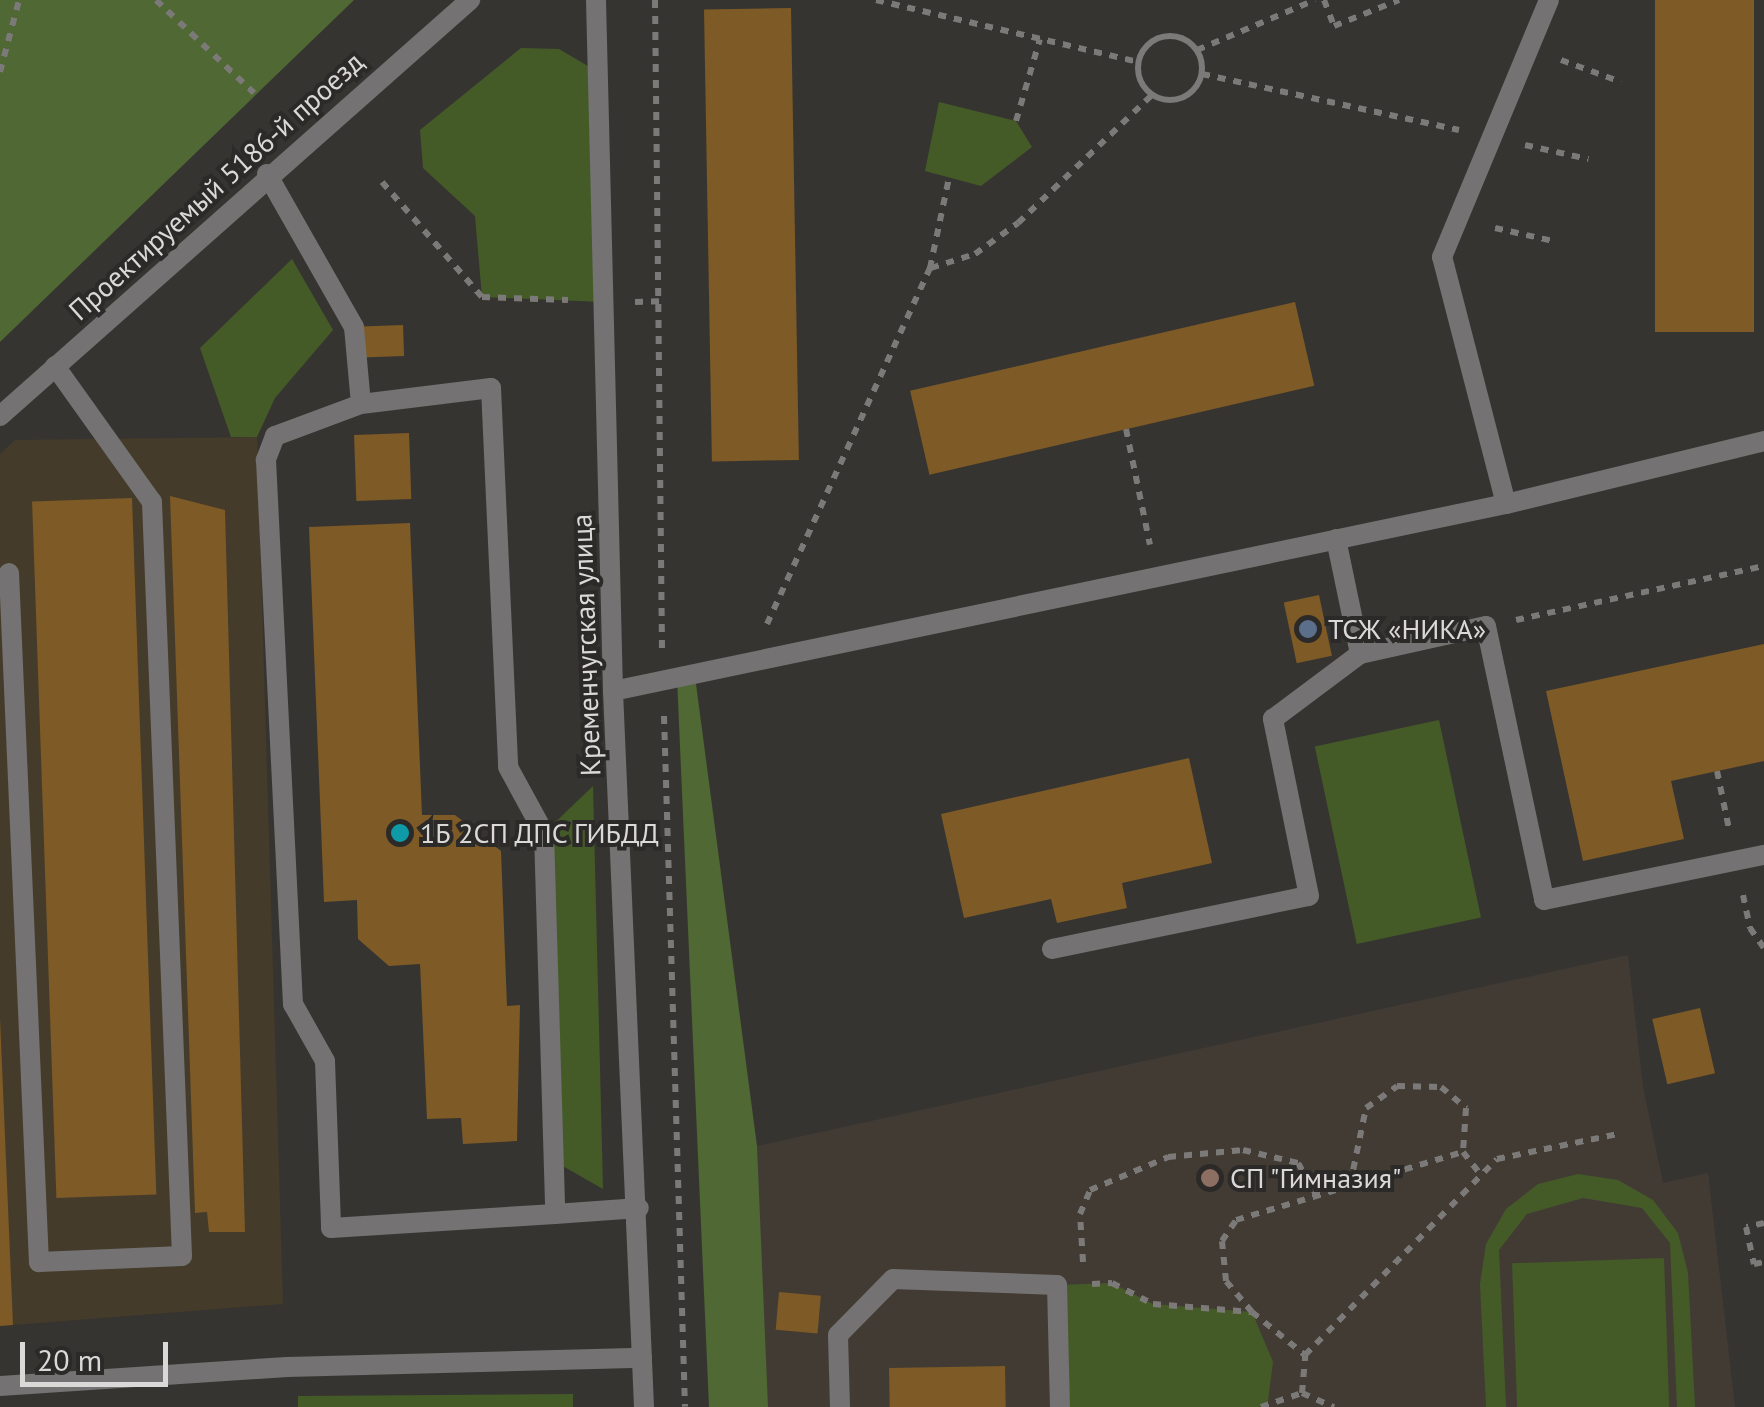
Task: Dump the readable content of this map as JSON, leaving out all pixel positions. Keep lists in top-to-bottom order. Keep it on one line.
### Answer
{"streets":{"street":["Проектируемый 5186-й проезд","Кременчугская улица"]},"places":["ТСЖ «НИКА»","1Б 2СП ДПС ГИБДД","СП \"Гимназия\""],"scale_bar":"20 m"}
